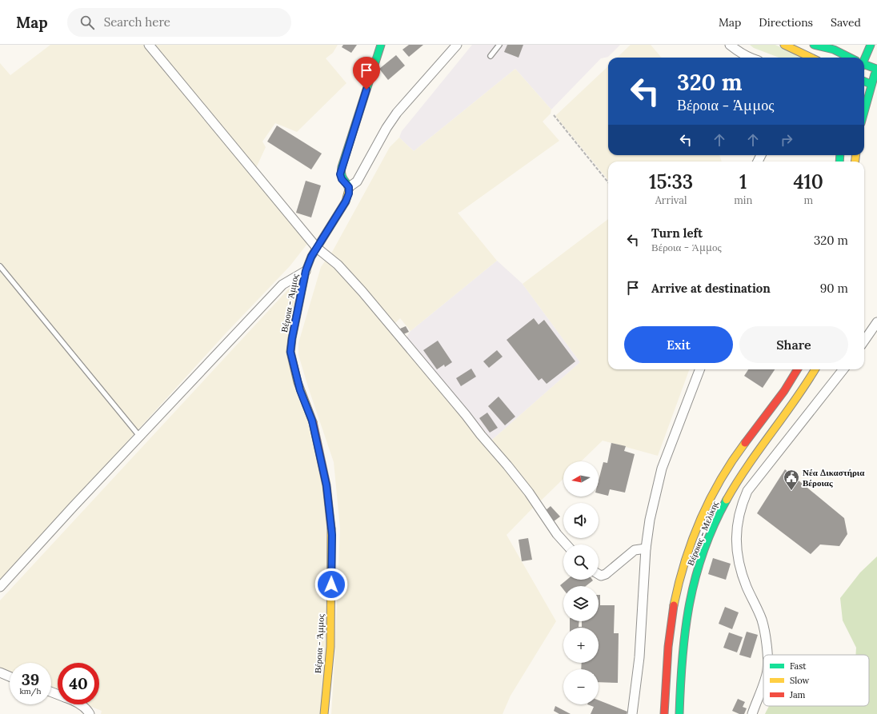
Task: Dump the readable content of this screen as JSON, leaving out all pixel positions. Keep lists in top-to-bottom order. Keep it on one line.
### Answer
{"streets":{"main road":["Βέροια - Άμμος","Βέροιας - Μελίκης"]},"places":{"public building":["Νέα Δικαστήρια Βέροιας"]},"legend":["Fast","Slow","Jam"],"north":"left","page":{"header":"Map","search":"Search here","nav":["Map","Directions","Saved"],"turn":["320 m","Βέροια - Άμμος"],"eta":["15:33","Arrival","1","min","410","m"],"list":[{"name":"Turn left","note":"Βέροια - Άμμος","value":"320 m"},{"name":"Arrive at destination","value":"90 m"}],"buttons":["Exit","Share"],"map_buttons":["+","−"],"speed":"39 km/h","limit":"40"}}
